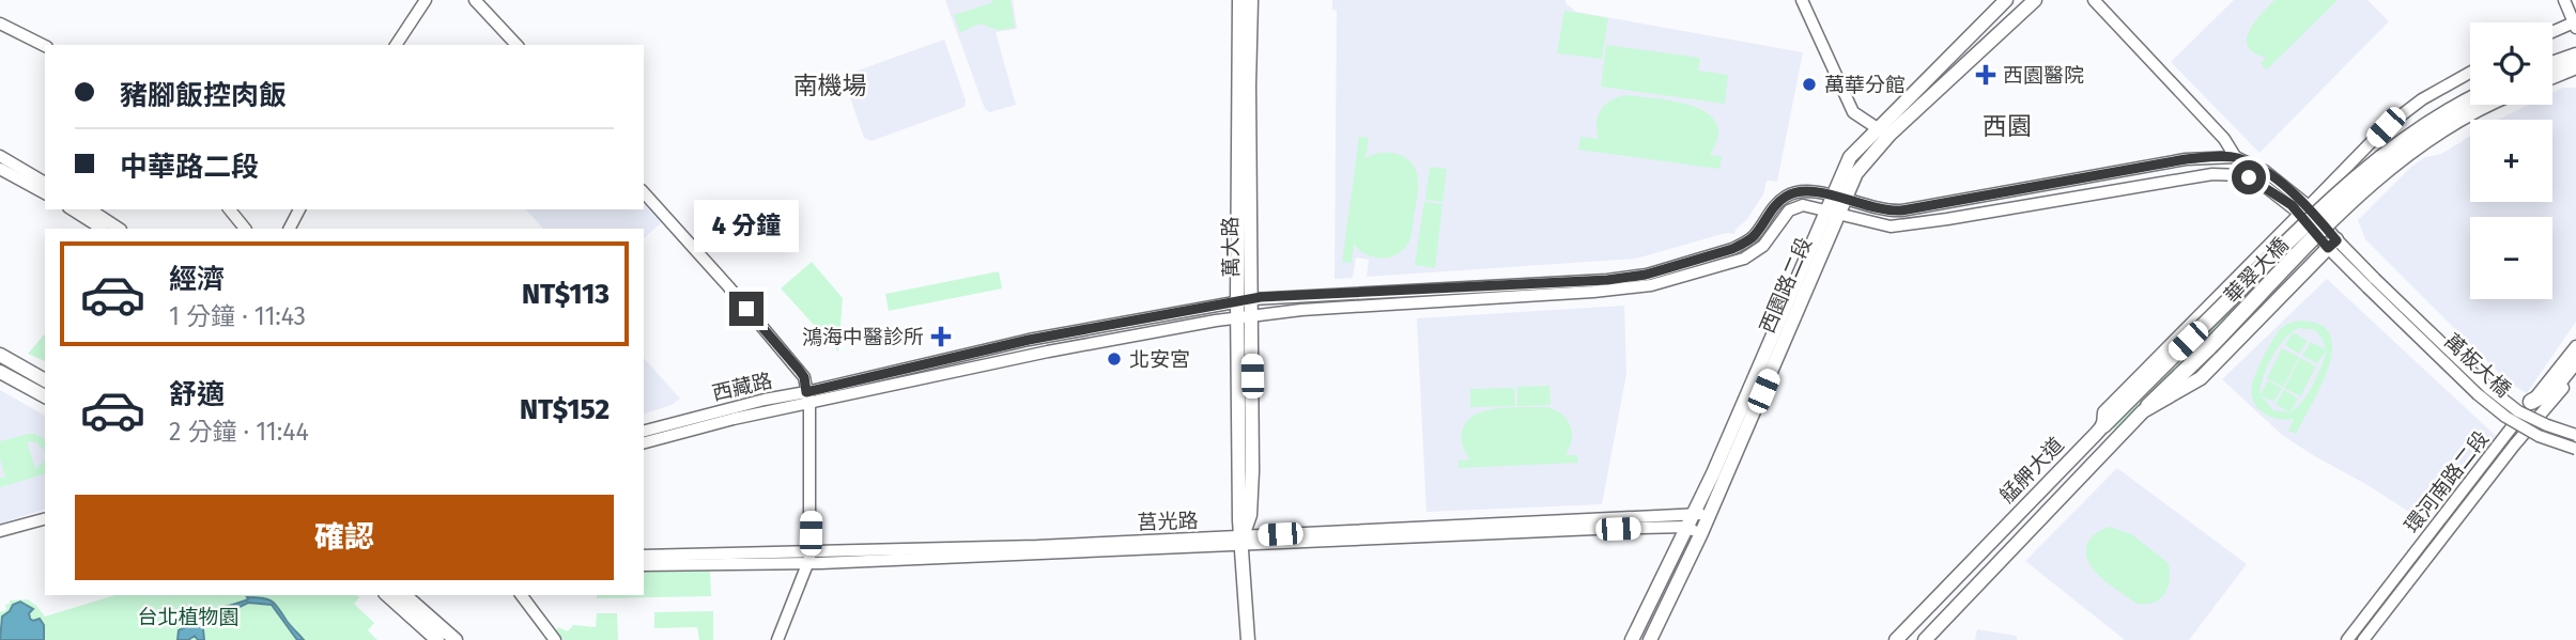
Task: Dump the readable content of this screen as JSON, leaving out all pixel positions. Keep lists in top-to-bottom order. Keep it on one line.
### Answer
{"streets":{"highway":["華翠大橋","艋舺大道"],"main road":["萬大路","西園路二段"],"street":["萬板大橋","西藏路","環河南路二段","莒光路"]},"crossings":[["萬大路","西藏路"],["萬大路","莒光路"],["華翠大橋","艋舺大道"],["西園路二段","西藏路"],["西園路二段","莒光路"]],"districts":["南機場","西園"],"parks":["台北植物園"],"places":{"health":["西園醫院","鴻海中醫診所"],"other":["萬華分館","北安宮"]},"page":{"map_buttons":["+","−"],"banner":["豬腳飯控肉飯","中華路二段"],"bubble":"4 分鐘","list":[{"name":"經濟","note":"1 分鐘 · 11:43","value":"NT$113"},{"name":"舒適","note":"2 分鐘 · 11:44","value":"NT$152"}],"buttons":"確認"}}
